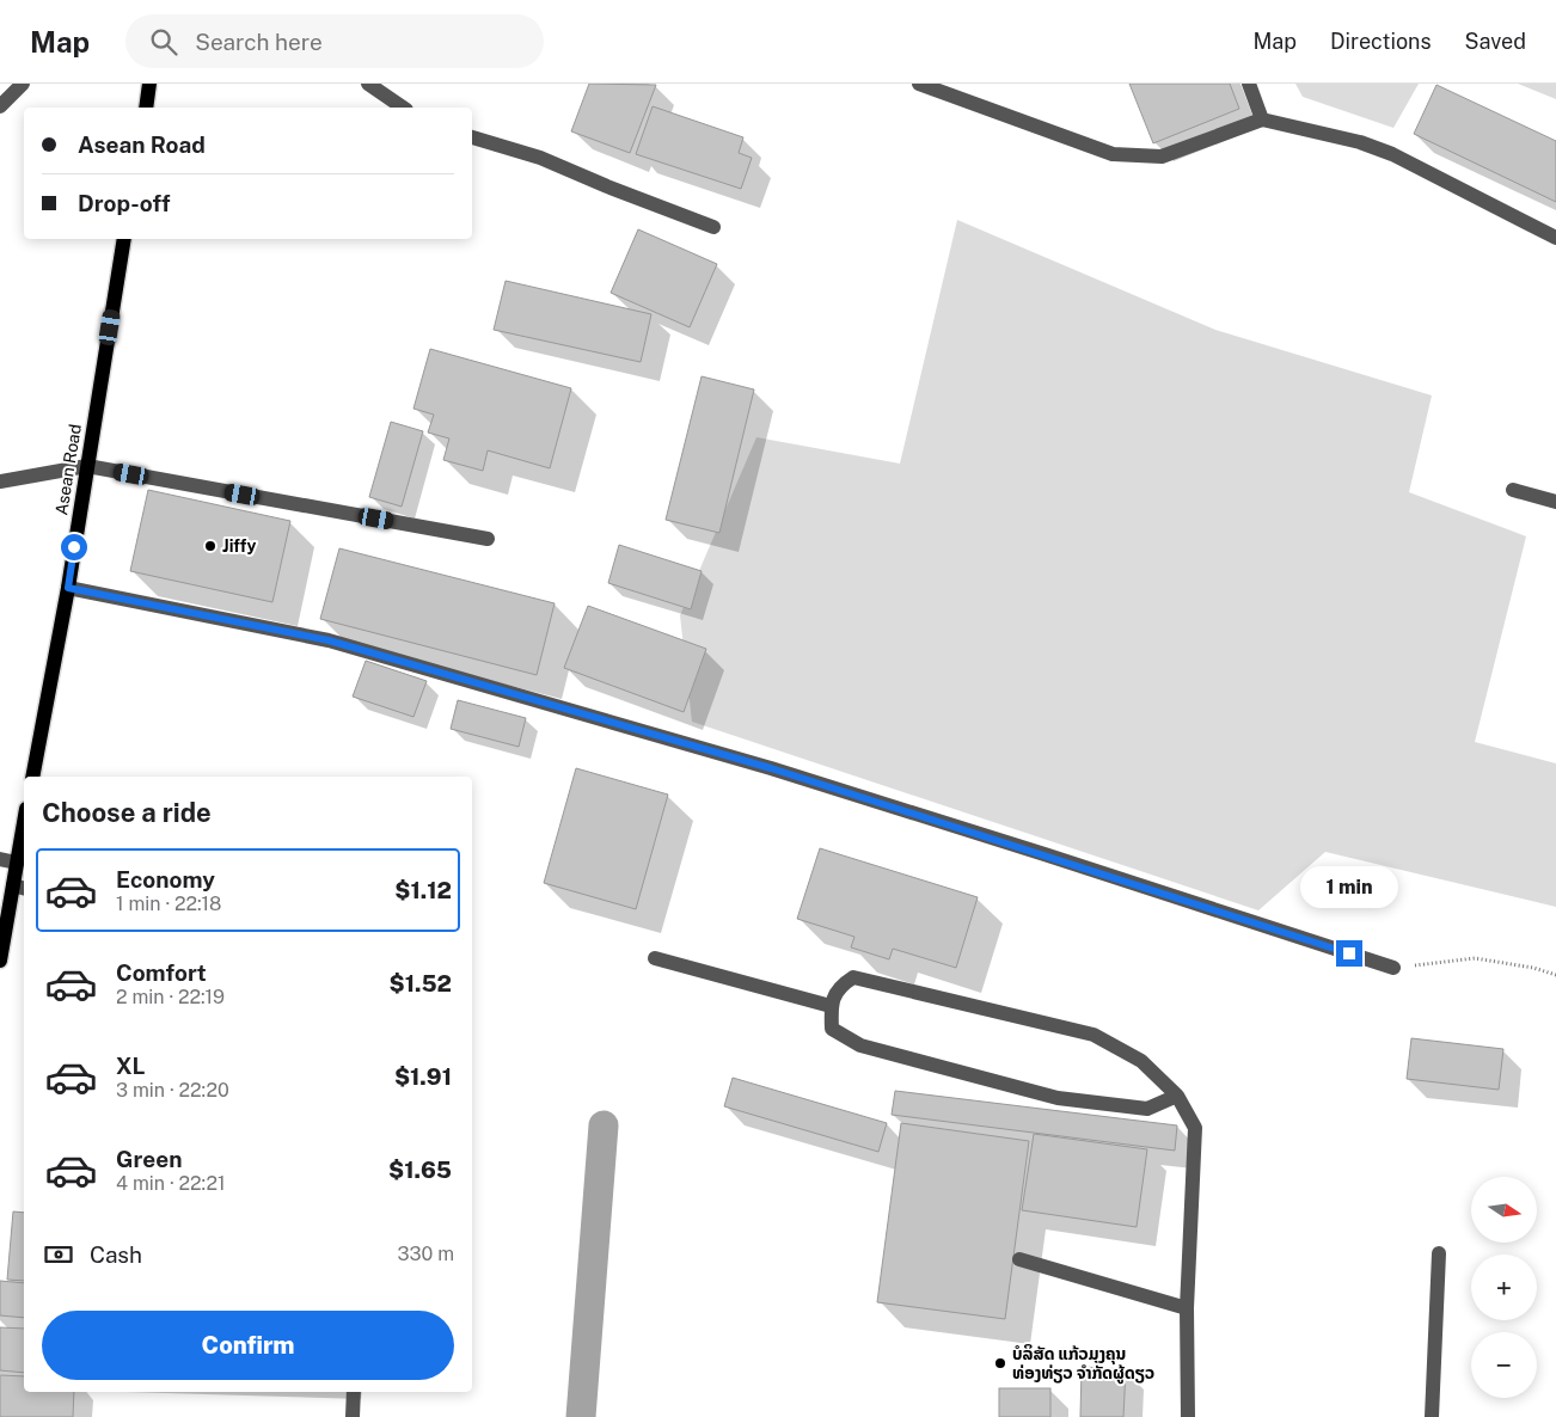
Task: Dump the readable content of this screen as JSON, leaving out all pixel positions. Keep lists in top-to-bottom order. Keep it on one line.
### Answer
{"streets":{"main road":["Asean Road"]},"places":["Jiffy","ບໍລິສັດ ແກ້ວມຸງຄຸນ ທ່ອງທ່ຽວ ຈຳກັດຜູ້ດຽວ"],"north":"right","page":{"header":"Map","search":"Search here","nav":["Map","Directions","Saved"],"banner":["Asean Road","Drop-off"],"heading":"Choose a ride","list":[{"name":"Economy","note":"1 min · 22:18","value":"$1.12"},{"name":"Comfort","note":"2 min · 22:19","value":"$1.52"},{"name":"XL","note":"3 min · 22:20","value":"$1.91"},{"name":"Green","note":"4 min · 22:21","value":"$1.65"}],"bubble":"1 min","map_buttons":["+","−"],"pay":["Cash","330 m"],"buttons":"Confirm"}}
